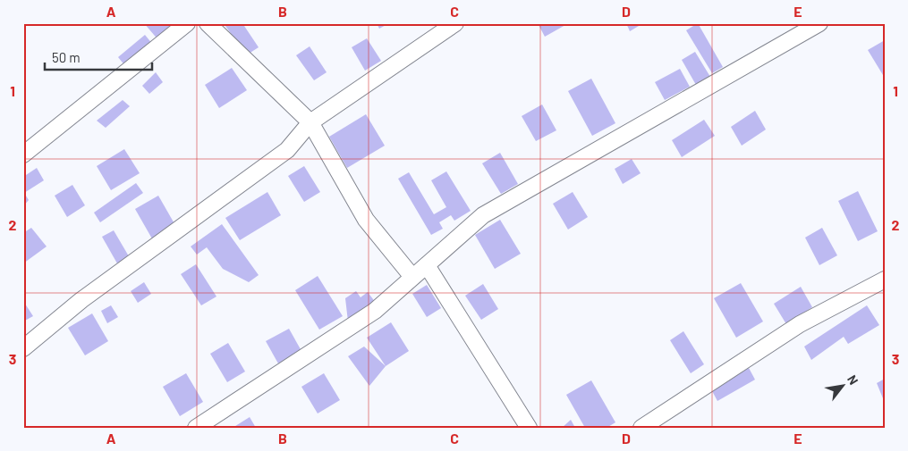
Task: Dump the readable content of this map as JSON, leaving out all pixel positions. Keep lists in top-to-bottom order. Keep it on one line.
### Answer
{"scale_bar":"50 m","north":"top right","grid":{"columns":["A","B","C","D","E"],"rows":["1","2","3"]}}
